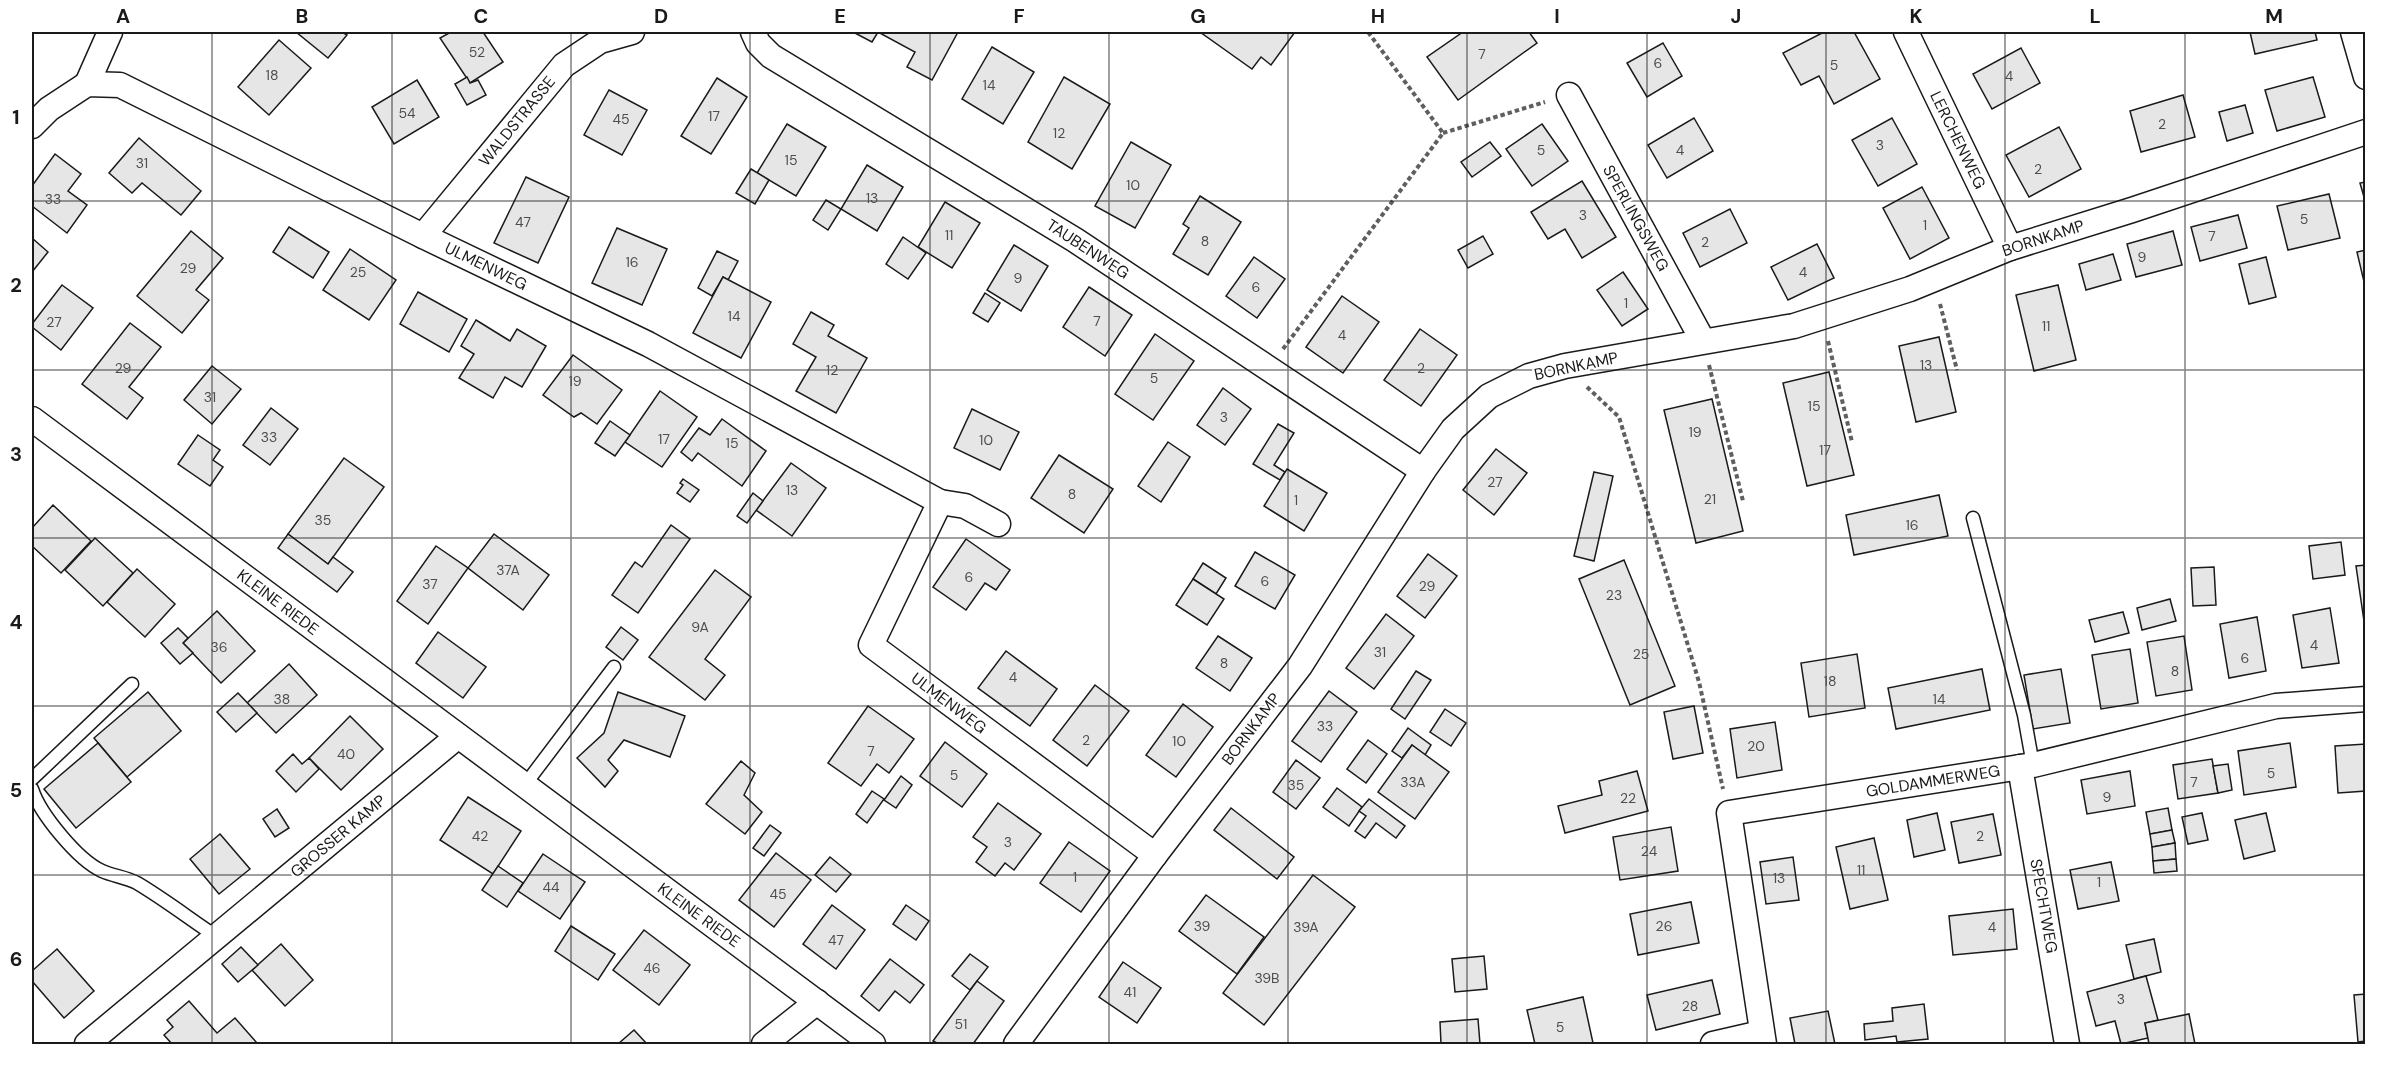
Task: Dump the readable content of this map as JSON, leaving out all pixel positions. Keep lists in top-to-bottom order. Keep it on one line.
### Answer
{"streets":{"street":["WALDSTRASSE","LERCHENWEG","SPERLINGSWEG","BORNKAMP","TAUBENWEG","ULMENWEG","KLEINE RIEDE","GOLDAMMERWEG","GROSSER KAMP","SPECHTWEG"]},"crossings":[["WALDSTRASSE","ULMENWEG"],["LERCHENWEG","BORNKAMP"],["SPERLINGSWEG","BORNKAMP"],["BORNKAMP","TAUBENWEG"],["BORNKAMP","ULMENWEG"],["KLEINE RIEDE","GROSSER KAMP"],["GOLDAMMERWEG","SPECHTWEG"]],"house_numbers":["52","7","6","5","18","4","14","54","17","45","2","12","3","5","4","15","31","2","10","13","33","3","5","47","1","11","7","8","2","9","16","29","25","4","9","6","1","14","7","27","11","4","13","29","2","12","5","19","31","15","3","19","33","17","10","15","17","27","13","8","21","1","35","16","37A","6","6","37","29","23","9A","4","36","31","25","6","8","8","4","18","38","14","33","2","10","20","7","40","5","5","33A","7","35","9","22","42","2","3","24","11","1","13","1","44","45","39","26","39A","4","47","46","39B","41","3","28","51","5"],"grid":{"columns":["A","B","C","D","E","F","G","H","I","J","K","L","M"],"rows":["1","2","3","4","5","6"]}}
